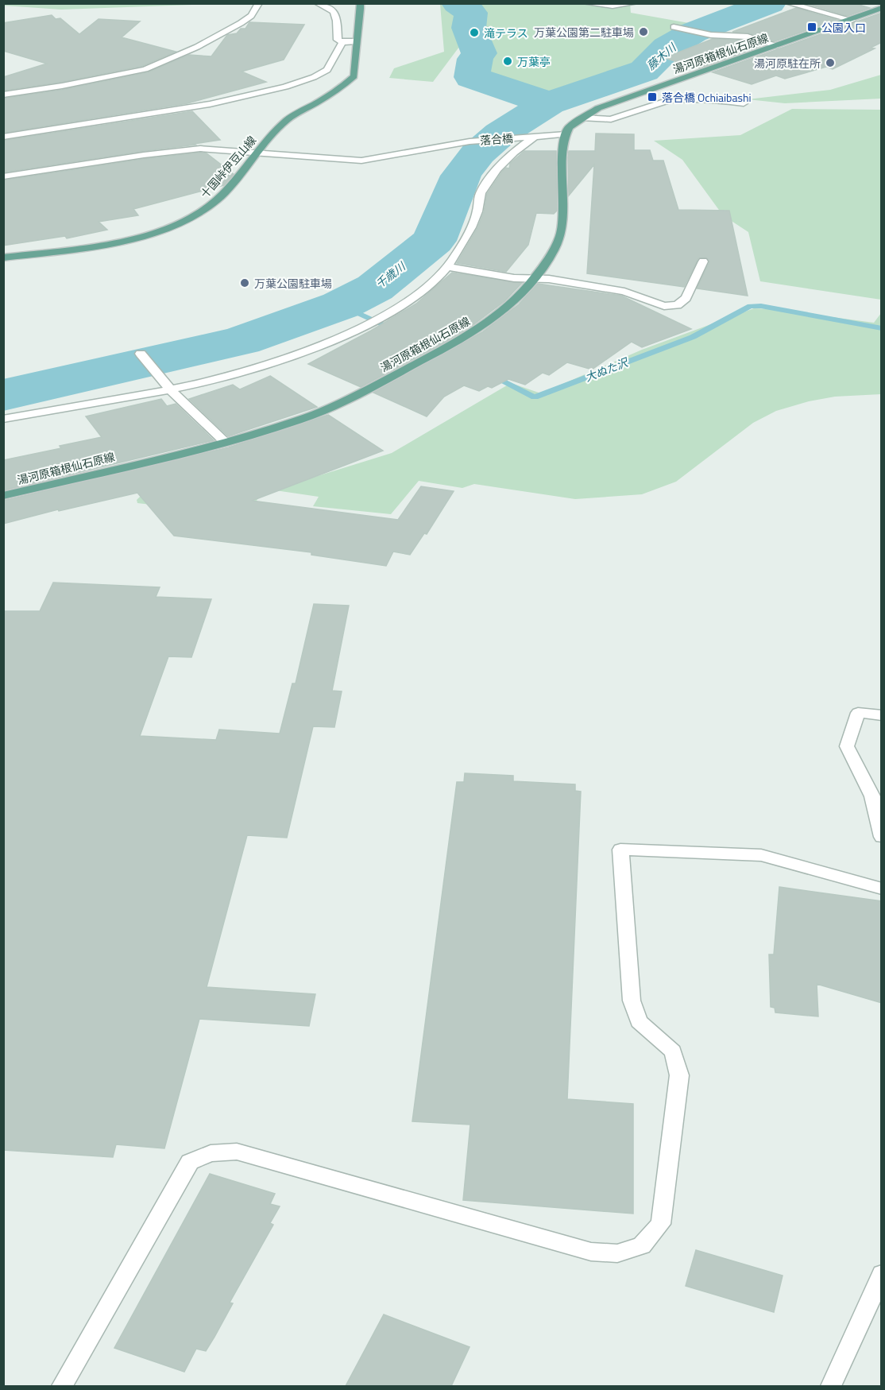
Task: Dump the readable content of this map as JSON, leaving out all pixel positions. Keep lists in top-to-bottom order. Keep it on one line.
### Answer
{"streets":{"main road":["湯河原箱根仙石原線","十国峠伊豆山線"],"street":["落合橋"]},"crossings":[["湯河原箱根仙石原線","落合橋"],["落合橋","十国峠伊豆山線"]],"water":["藤木川","千歳川","大ぬた沢"],"places":{"transit":["公園入口","落合橋 Ochiaibashi"],"other":["万葉公園第二駐車場","滝テラス","万葉亭","湯河原駐在所","万葉公園駐車場"]}}
